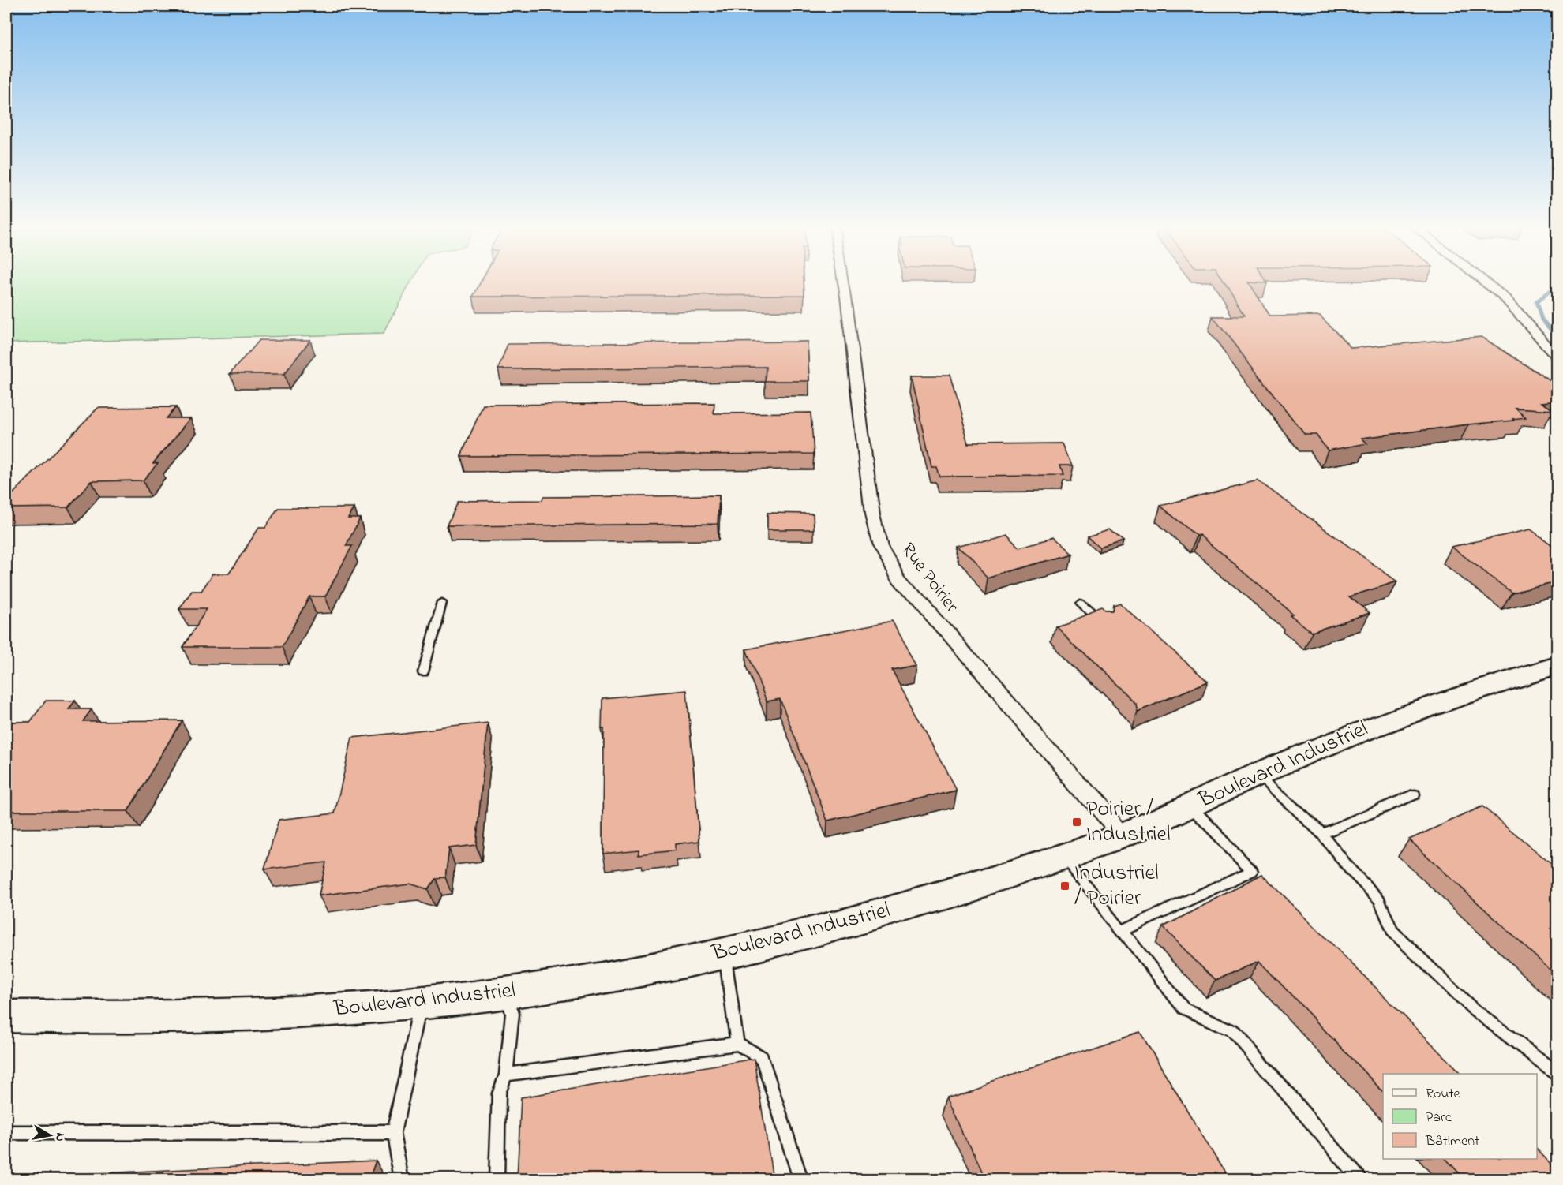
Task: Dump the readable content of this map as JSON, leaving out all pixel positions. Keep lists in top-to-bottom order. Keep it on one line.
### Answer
{"streets":{"street":["Rue Poirier","Boulevard Industriel"]},"crossings":[["Rue Poirier","Boulevard Industriel"]],"places":{"transit":["Poirier / Industriel","Industriel / Poirier"]},"legend":["Route","Parc","Bâtiment"],"north":"right"}
